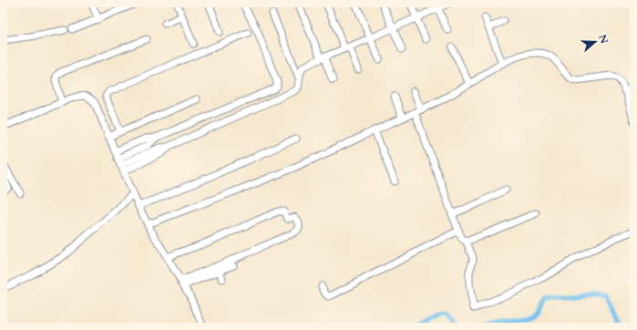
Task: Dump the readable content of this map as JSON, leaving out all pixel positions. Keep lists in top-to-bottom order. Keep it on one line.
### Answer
{"north":"right"}
